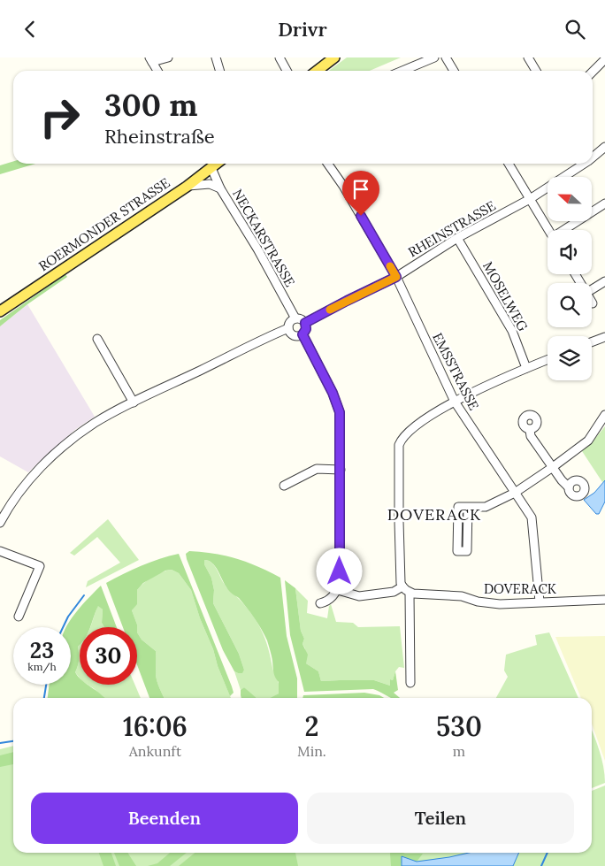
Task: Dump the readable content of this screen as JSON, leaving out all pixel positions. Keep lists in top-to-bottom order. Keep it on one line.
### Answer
{"streets":{"main road":["ROERMONDER STRASSE"],"street":["RHEINSTRASSE","NECKARSTRASSE","MOSELWEG","EMSSTRASSE","DOVERACK"]},"crossings":[["ROERMONDER STRASSE","NECKARSTRASSE"],["RHEINSTRASSE","NECKARSTRASSE"],["RHEINSTRASSE","MOSELWEG"],["RHEINSTRASSE","EMSSTRASSE"],["EMSSTRASSE","DOVERACK"]],"districts":["DOVERACK"],"north":"left","page":{"header":"Drivr","turn":["300 m","Rheinstraße"],"speed":"23 km/h","limit":"30","eta":["16:06","Ankunft","2","Min.","530","m"],"buttons":["Beenden","Teilen"]}}
